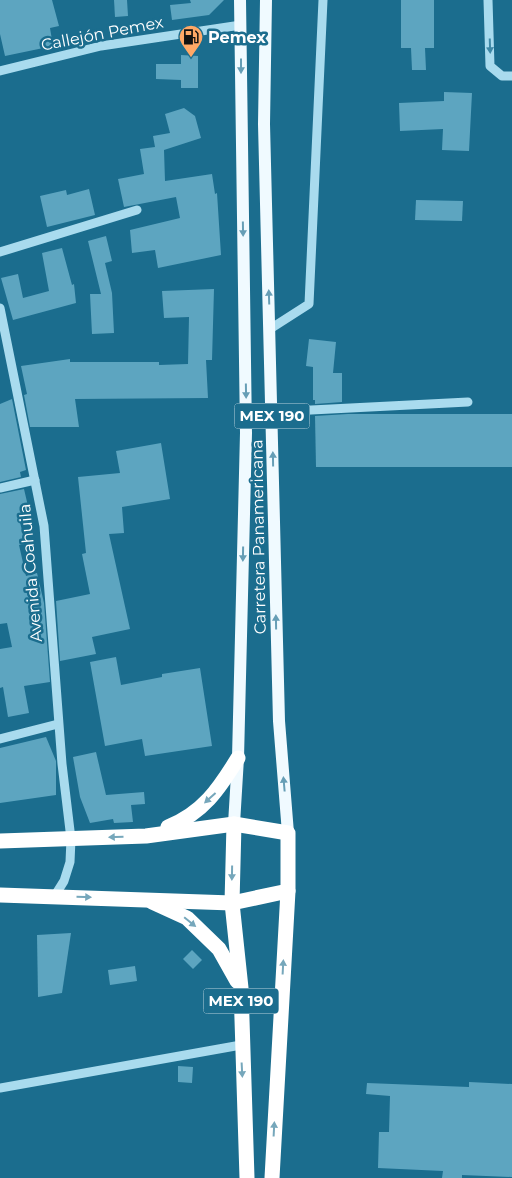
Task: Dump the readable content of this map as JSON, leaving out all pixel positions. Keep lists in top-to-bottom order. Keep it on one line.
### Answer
{"streets":{"highway":["MEX 190"],"main road":["Carretera Panamericana"],"street":["Callejón Pemex","Avenida Coahuila"]},"crossings":[["Callejón Pemex","Carretera Panamericana"],["MEX 190","Carretera Panamericana"]],"places":{"fuel station":["Pemex"]}}
